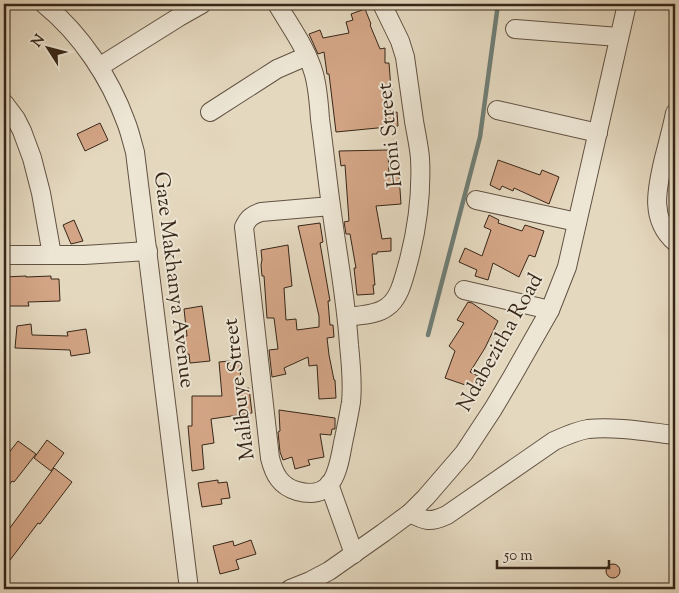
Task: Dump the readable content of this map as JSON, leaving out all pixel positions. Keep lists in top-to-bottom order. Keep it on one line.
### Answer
{"streets":{"street":["Honi Street","Gaze Makhanya Avenue","Ndabezitha Road","Malibuye Street"]},"scale_bar":"50 m","north":"top left"}
